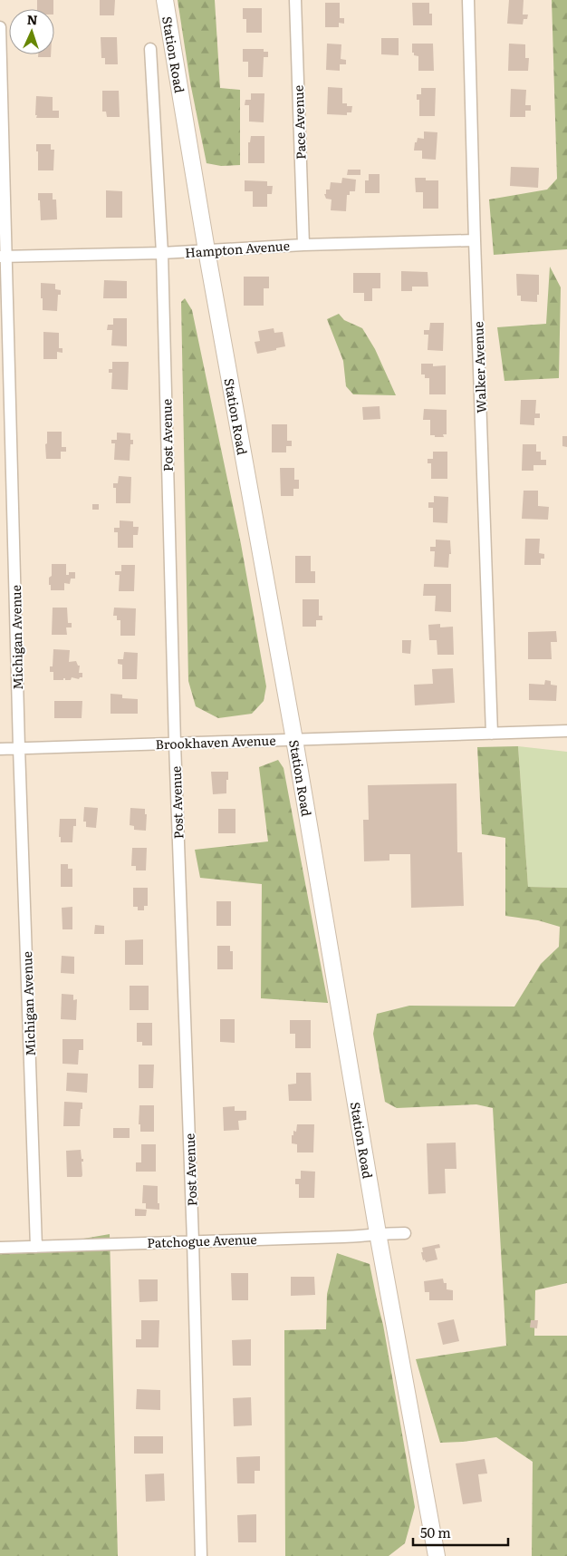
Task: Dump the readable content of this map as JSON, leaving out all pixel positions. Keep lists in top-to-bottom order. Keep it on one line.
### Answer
{"streets":{"main road":["Station Road"],"street":["Pace Avenue","Hampton Avenue","Walker Avenue","Post Avenue","Michigan Avenue","Brookhaven Avenue","Patchogue Avenue"]},"crossings":[["Station Road","Hampton Avenue"],["Station Road","Brookhaven Avenue"],["Station Road","Patchogue Avenue"],["Pace Avenue","Hampton Avenue"],["Hampton Avenue","Walker Avenue"],["Hampton Avenue","Post Avenue"],["Hampton Avenue","Michigan Avenue"],["Walker Avenue","Brookhaven Avenue"],["Post Avenue","Brookhaven Avenue"],["Post Avenue","Patchogue Avenue"],["Michigan Avenue","Brookhaven Avenue"],["Michigan Avenue","Patchogue Avenue"]],"scale_bar":"50 m","north":"top"}
